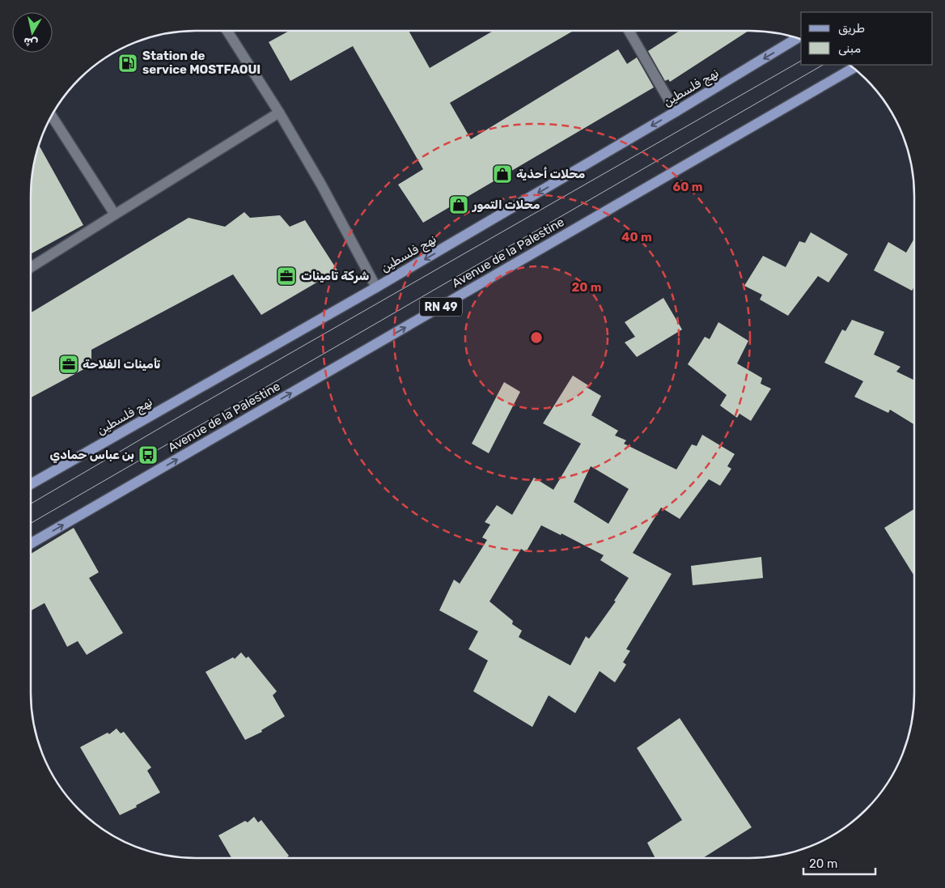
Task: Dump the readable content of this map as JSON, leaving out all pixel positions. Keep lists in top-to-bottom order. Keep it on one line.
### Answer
{"streets":{"main road":["نهج فلسطين","Avenue de la Palestine","RN 49"]},"one_way":["نهج فلسطين","Avenue de la Palestine"],"places":{"fuel station":["Station de service MOSTFAOUI"],"shop":["محلات أحذية","محلات التمور"],"office":["شركة تامينات","تأمينات الفلاحة"],"bus stop":["بن عباس حمادي"]},"legend":["طريق","مبنى"],"scale_bar":"20 m","north":"bottom","rings":["60 m","40 m","20 m"]}
